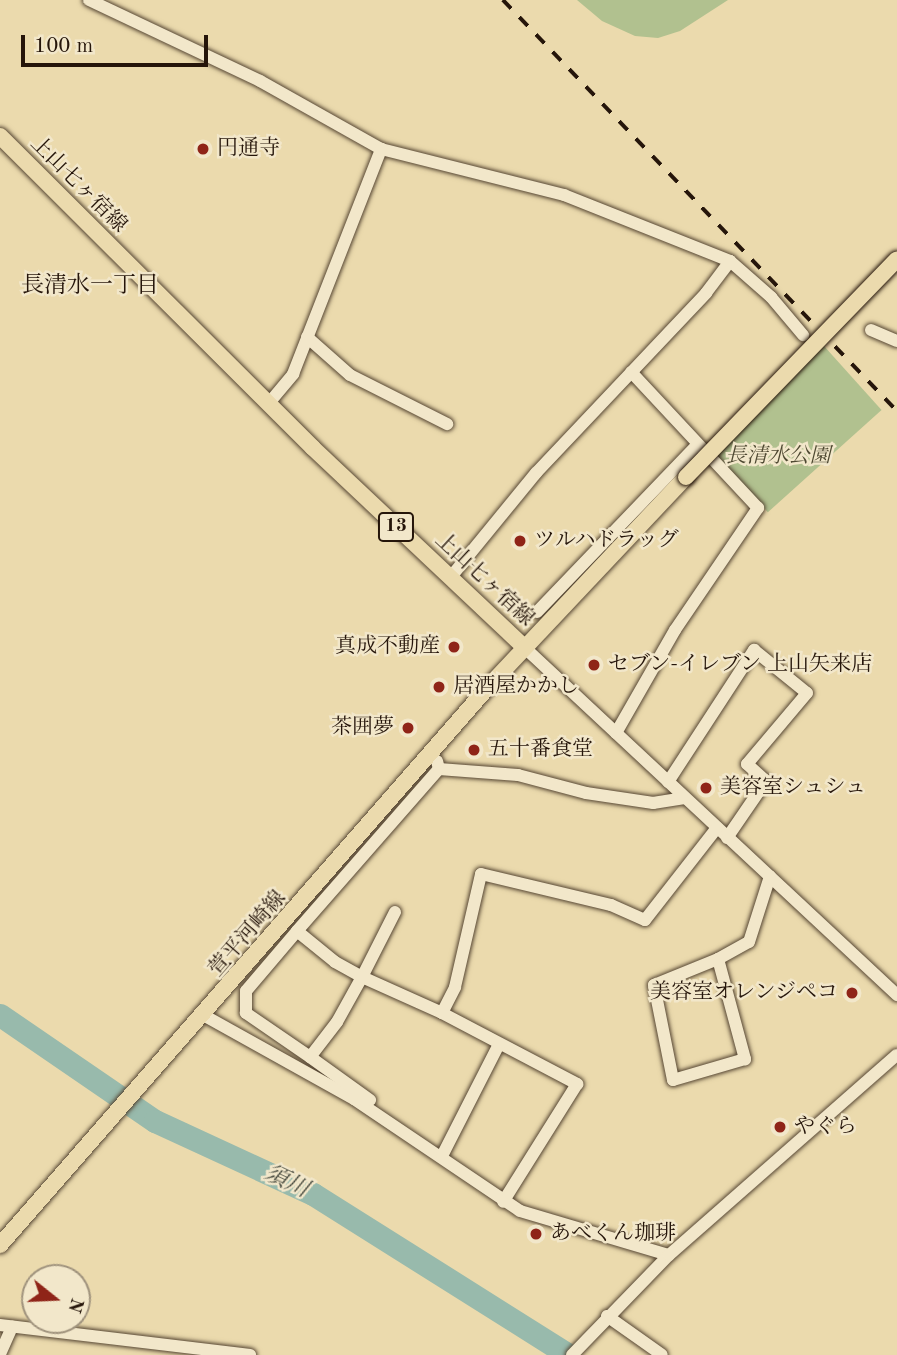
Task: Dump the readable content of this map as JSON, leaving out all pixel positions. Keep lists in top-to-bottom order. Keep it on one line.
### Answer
{"streets":{"main road":["上山七ヶ宿線","13","萱平河崎線"]},"crossings":[["上山七ヶ宿線","萱平河崎線"]],"districts":["長清水一丁目"],"water":["須川"],"parks":["長清水公園"],"places":["円通寺","ツルハドラッグ","真成不動産","セブン-イレブン 上山矢来店","居酒屋かかし","茶囲夢","五十番食堂","美容室シュシュ","美容室オレンジペコ","やぐら","あべくん珈琲"],"scale_bar":"100 m","north":"right"}
